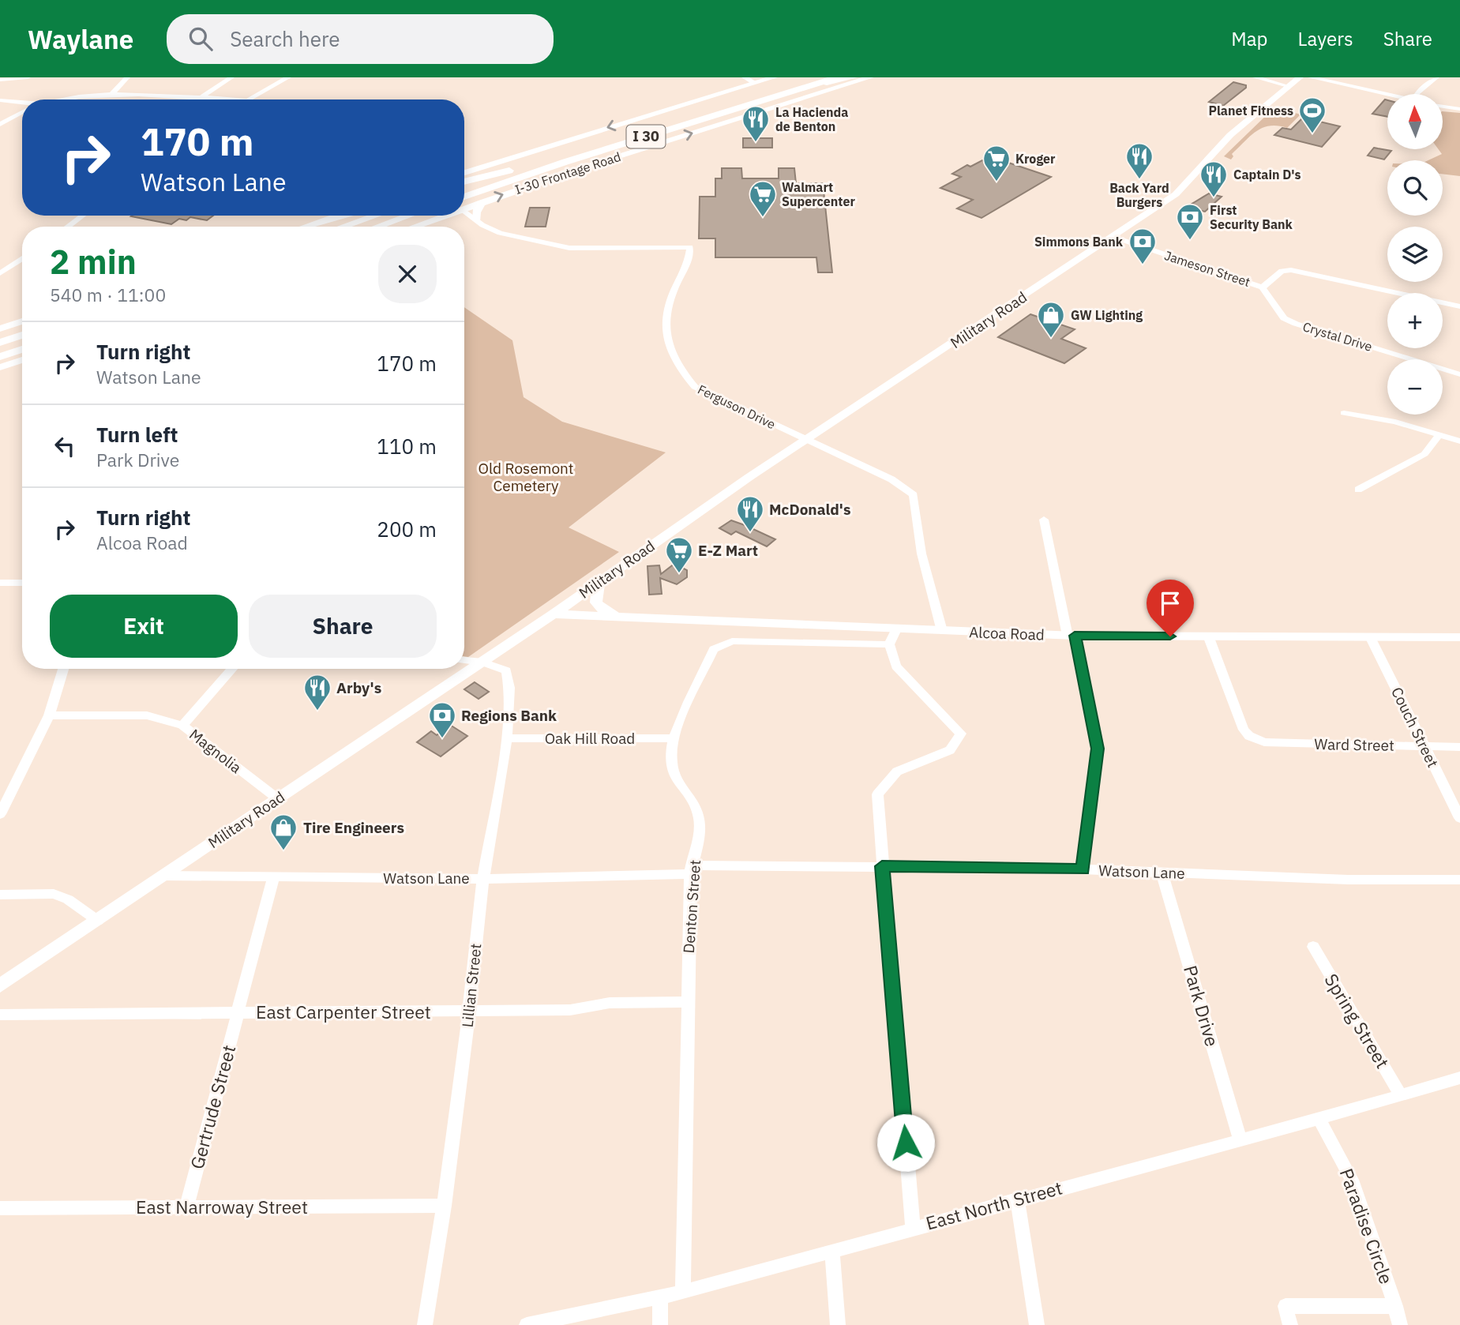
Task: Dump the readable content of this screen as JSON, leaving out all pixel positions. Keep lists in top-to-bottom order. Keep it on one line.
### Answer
{"streets":{"highway":["I 30"],"main road":["I-30 Frontage Road","Military Road","Alcoa Road"],"street":["Jameson Street","Crystal Drive","Ferguson Drive","Couch Street","Oak Hill Road","Ward Street","Magnolia","Watson Lane","Denton Street","Lillian Street","Park Drive","East Carpenter Street","Spring Street","Gertrude Street","East North Street","East Narroway Street","Paradise Circle"]},"crossings":[["Jameson Street","Military Road"],["Jameson Street","Crystal Drive"],["Military Road","Ferguson Drive"],["Military Road","Alcoa Road"],["Military Road","Magnolia"],["Military Road","Watson Lane"],["Military Road","Lillian Street"],["Ferguson Drive","Alcoa Road"],["Alcoa Road","Couch Street"],["Alcoa Road","Ward Street"],["Couch Street","Ward Street"],["Oak Hill Road","Denton Street"],["Oak Hill Road","Lillian Street"],["Watson Lane","Denton Street"],["Watson Lane","Lillian Street"],["Watson Lane","Park Drive"],["Watson Lane","Gertrude Street"],["Denton Street","East Carpenter Street"],["Denton Street","East North Street"],["Lillian Street","East Carpenter Street"],["Lillian Street","East Narroway Street"],["Park Drive","East North Street"],["East Carpenter Street","Gertrude Street"],["Spring Street","East North Street"],["Gertrude Street","East Narroway Street"],["East North Street","Paradise Circle"]],"parks":["Old Rosemont Cemetery"],"places":{"sports":["Planet Fitness"],"restaurant":["La Hacienda de Benton","Back Yard Burgers","Captain D's","McDonald's","Arby's"],"supermarket":["Kroger","Walmart Supercenter","E-Z Mart"],"bank":["First Security Bank","Simmons Bank","Regions Bank"],"shop":["GW Lighting","Tire Engineers"]},"north":"top","page":{"header":"Waylane","search":"Search here","nav":["Map","Layers","Share"],"map_buttons":["+","−"],"turn":["170 m","Watson Lane"],"heading":["2 min","540 m · 11:00"],"list":[{"name":"Turn right","note":"Watson Lane","value":"170 m"},{"name":"Turn left","note":"Park Drive","value":"110 m"},{"name":"Turn right","note":"Alcoa Road","value":"200 m"}],"buttons":["Exit","Share"]}}
